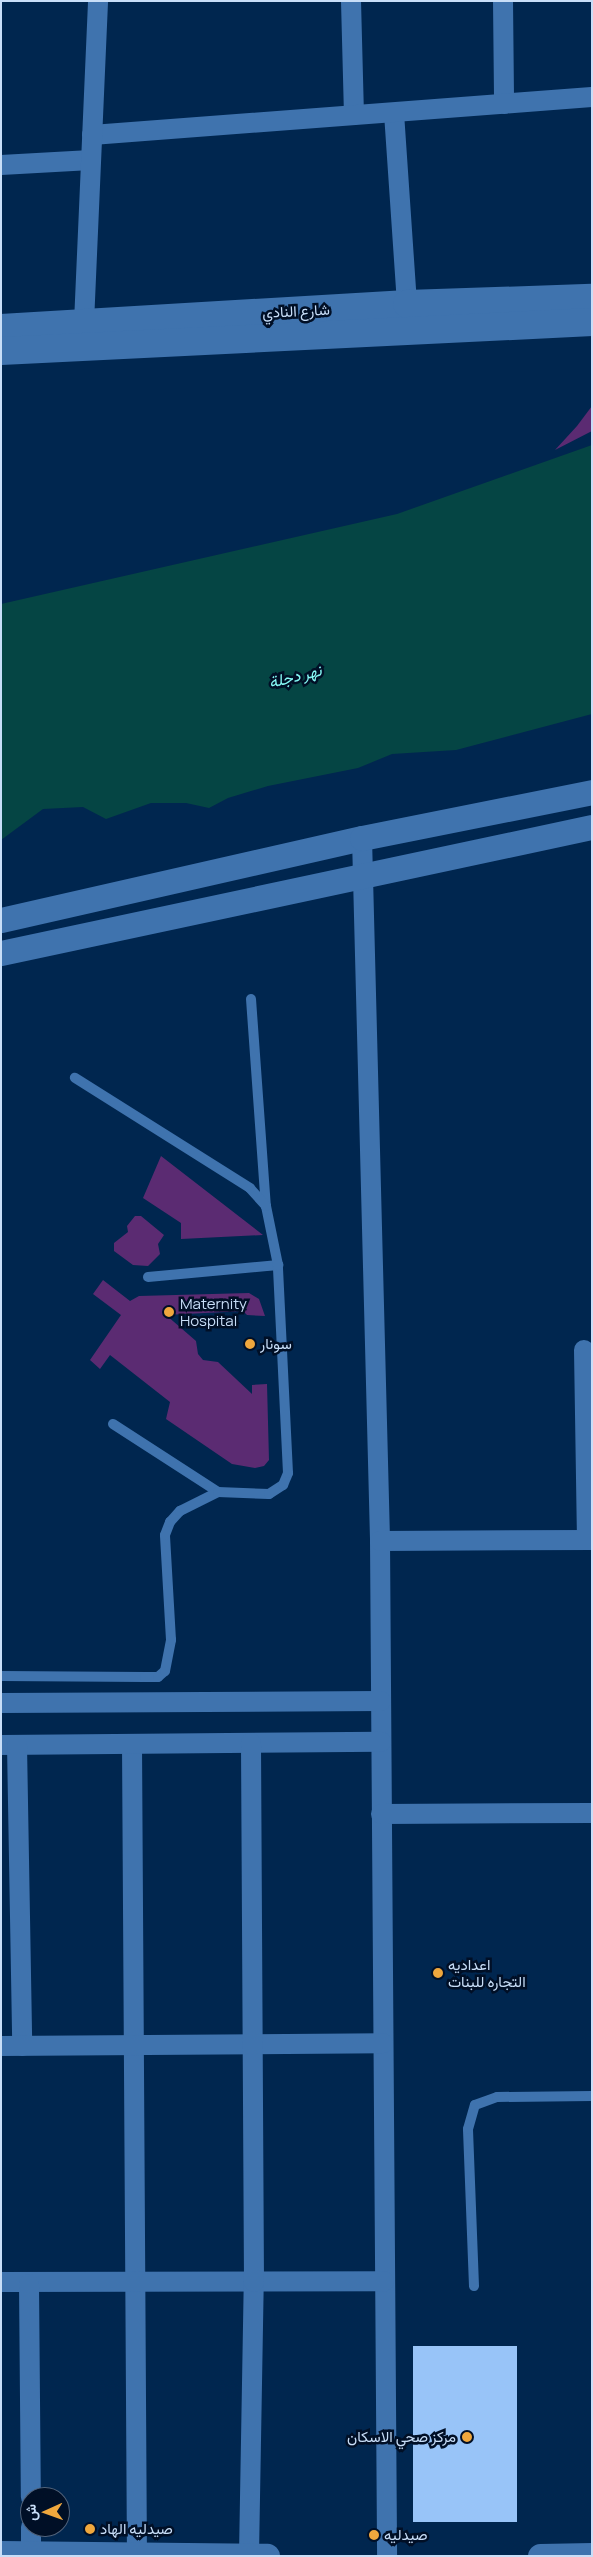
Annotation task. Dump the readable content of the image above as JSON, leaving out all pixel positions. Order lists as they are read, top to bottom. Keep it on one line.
{"streets":{"main road":["شارع النادي"]},"water":["نهر دجلة"],"places":["Maternity Hospital","سونار","اعداديه التجاره للبنات","مركز صحي الاسكان","صيدليه الهاد","صيدليه"],"north":"left"}
